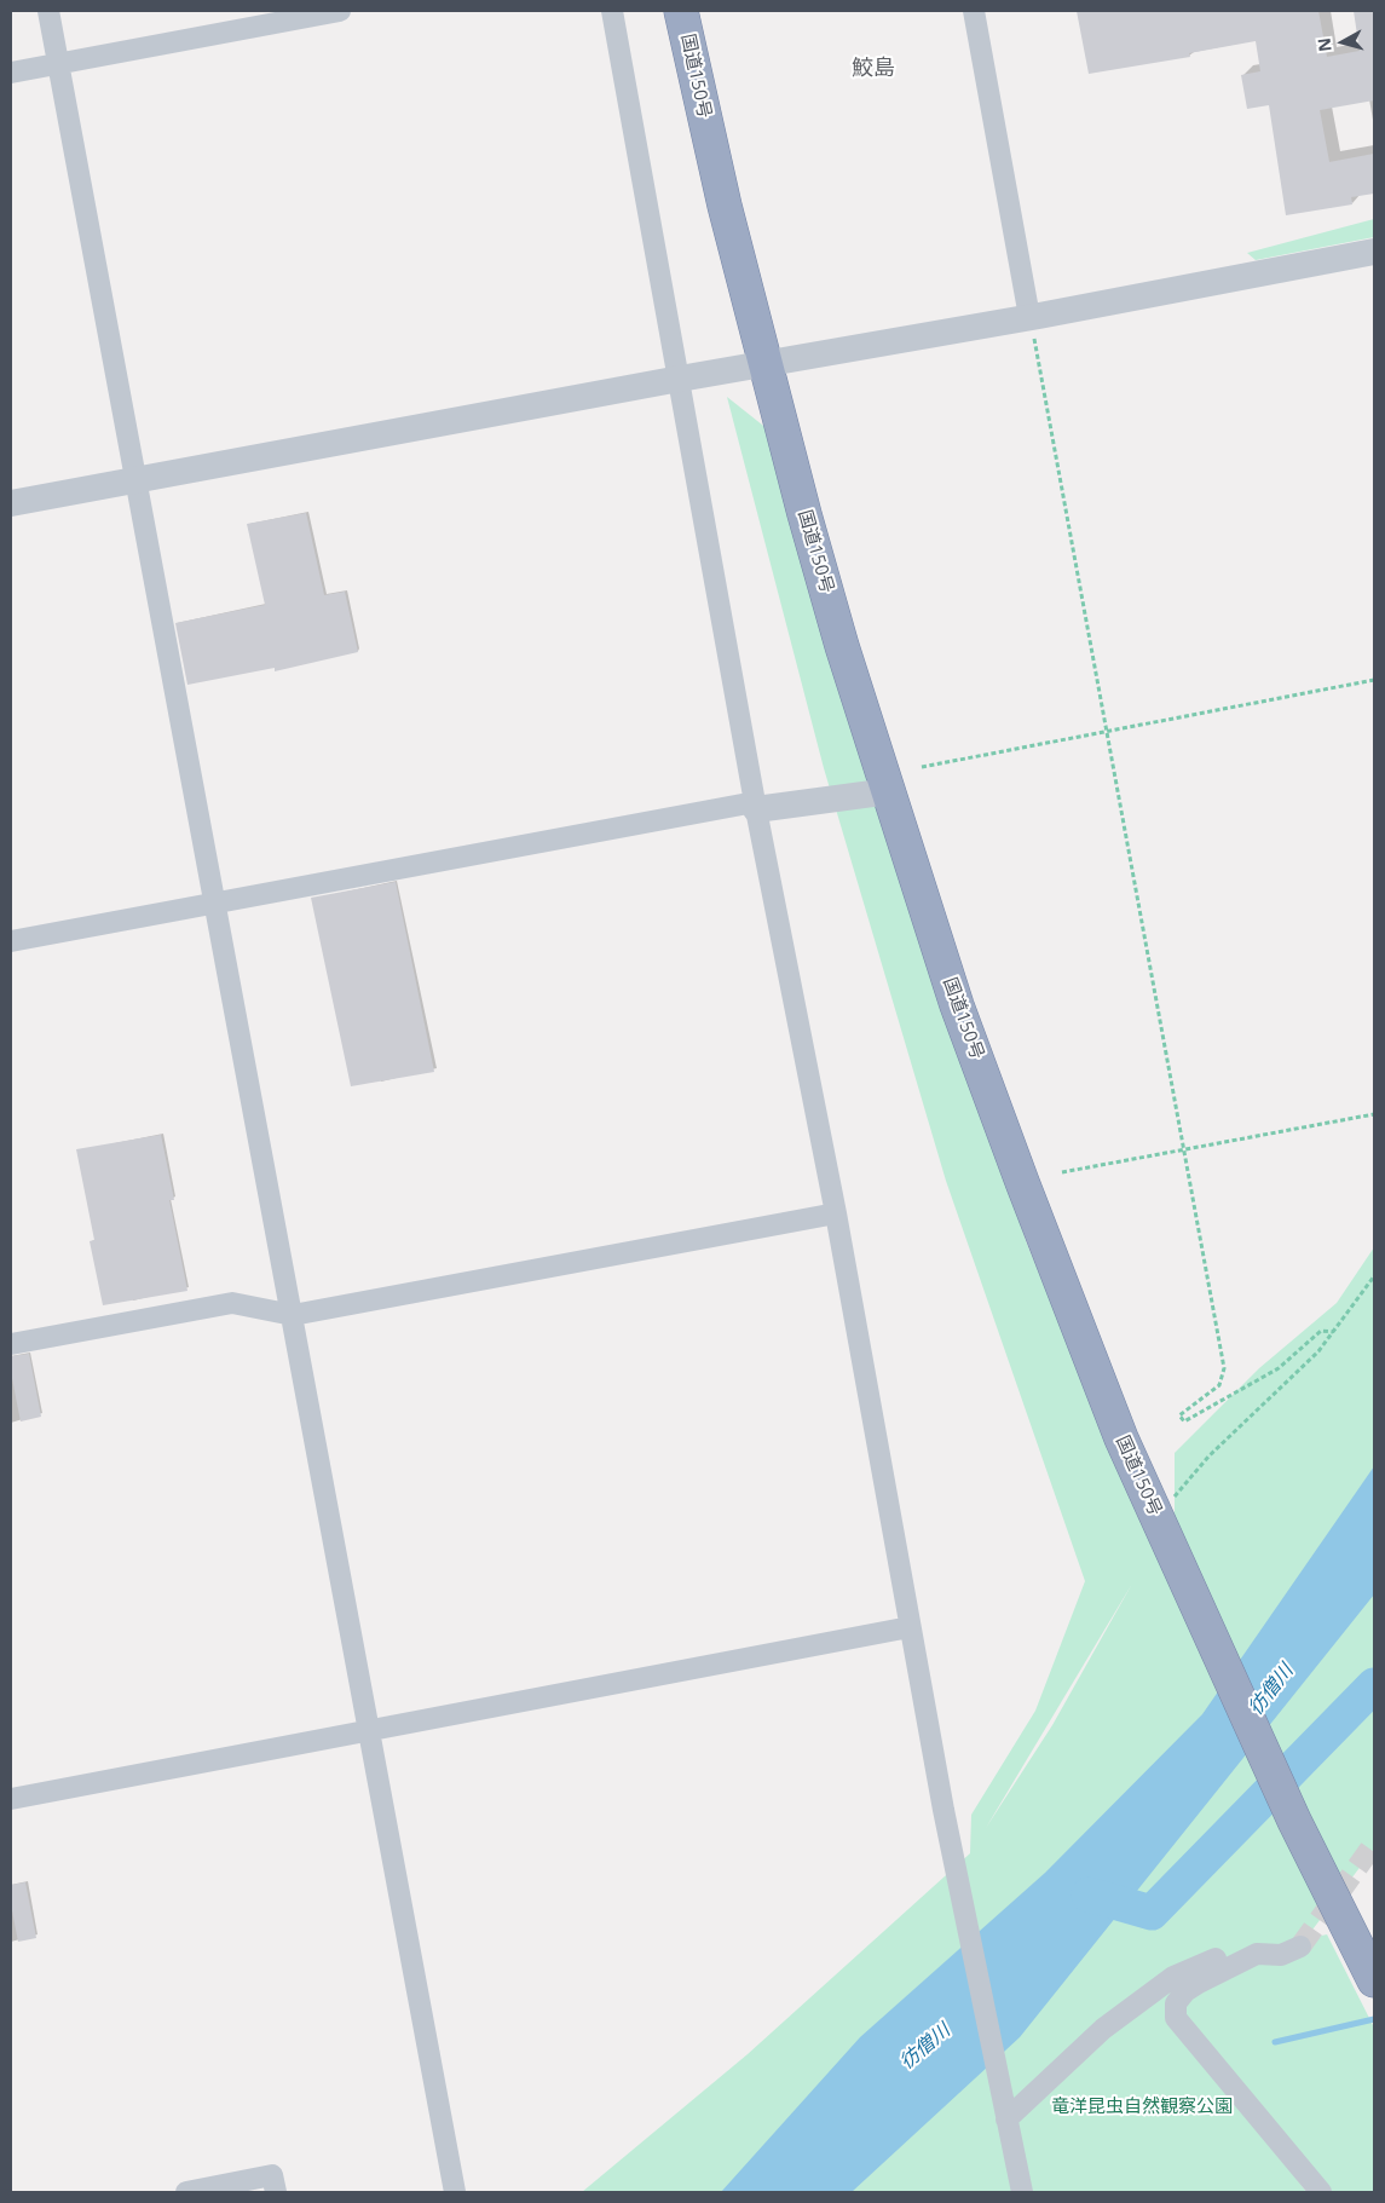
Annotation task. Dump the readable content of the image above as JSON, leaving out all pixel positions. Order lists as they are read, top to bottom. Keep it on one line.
{"streets":{"highway":["国道150号"]},"districts":["鮫島"],"water":["彷僧川"],"parks":["竜洋昆虫自然観察公園"],"north":"left"}
